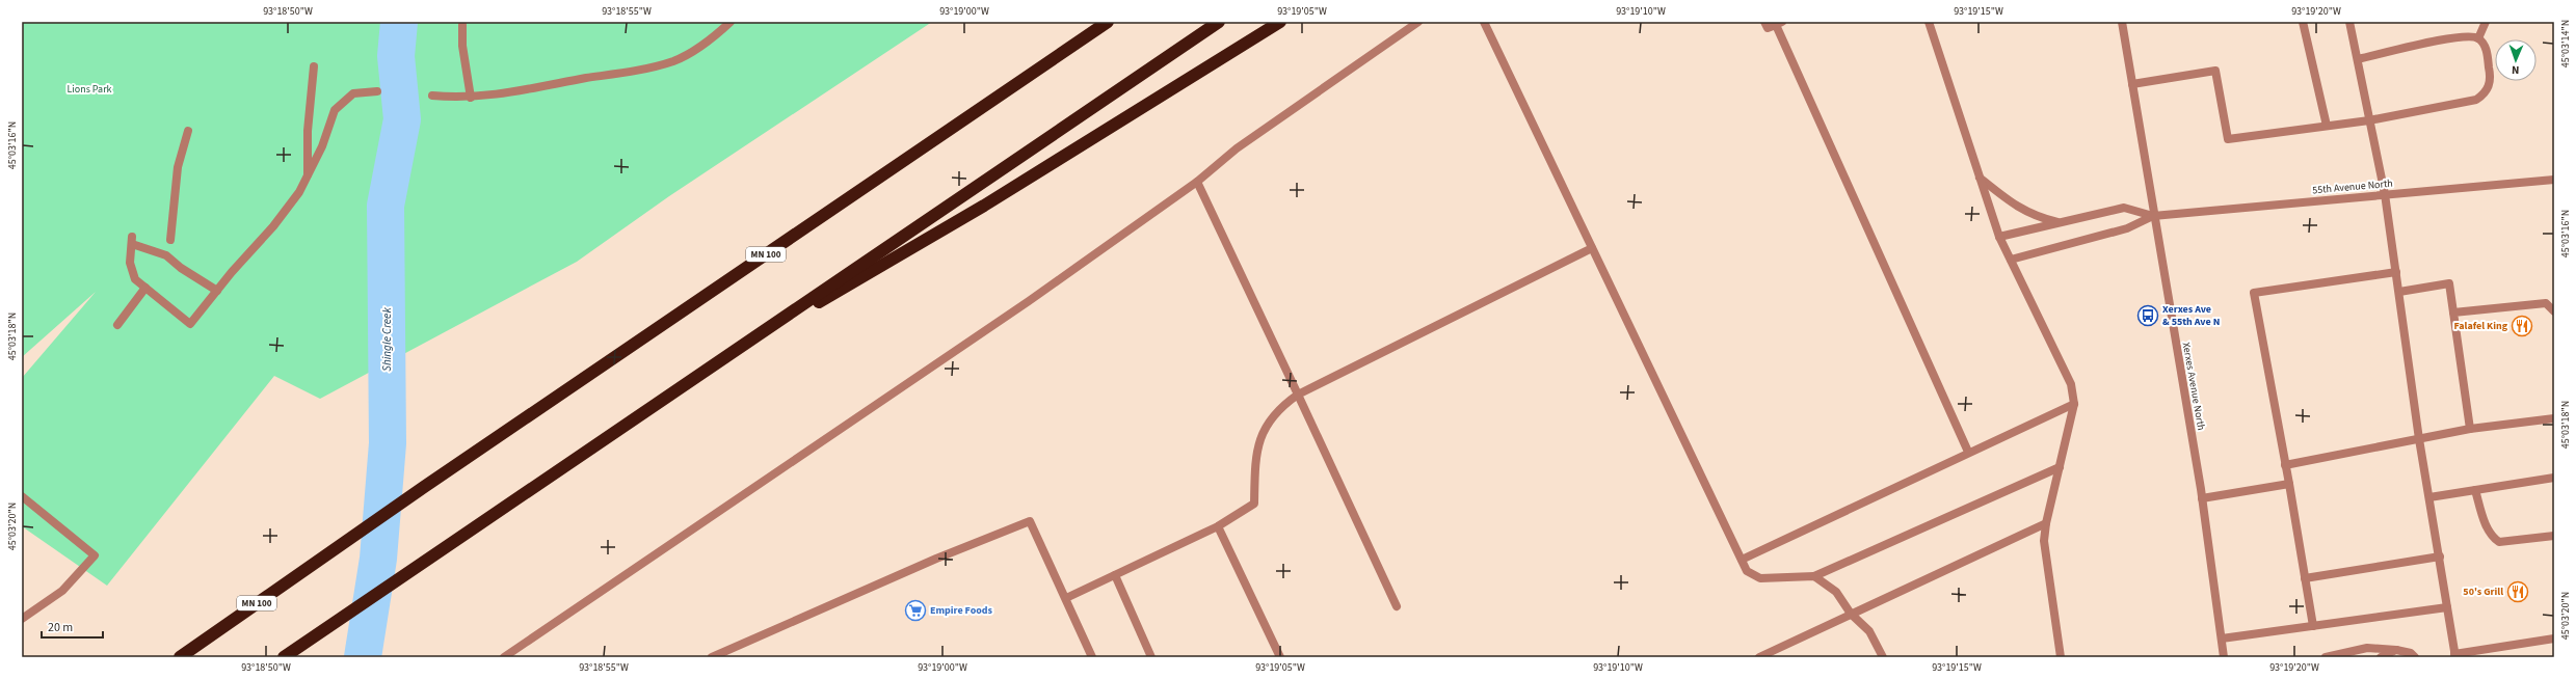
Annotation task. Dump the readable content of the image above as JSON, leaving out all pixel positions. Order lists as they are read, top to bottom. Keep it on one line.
{"streets":{"highway":["MN 100"],"street":["55th Avenue North","Xerxes Avenue North"]},"crossings":[["55th Avenue North","Xerxes Avenue North"]],"water":["Shingle Creek"],"parks":["Lions Park"],"places":{"bus stop":["Xerxes Ave & 55th Ave N"],"restaurant":["Falafel King","50's Grill"],"supermarket":["Empire Foods"]},"scale_bar":"20 m","north":"bottom","coordinates":["93°18'50\"W","93°18'55\"W","93°19'00\"W","93°19'05\"W","93°19'10\"W","93°19'15\"W","93°19'20\"W","45°03'14\"N","45°03'16\"N","45°03'18\"N","45°03'20\"N"]}
